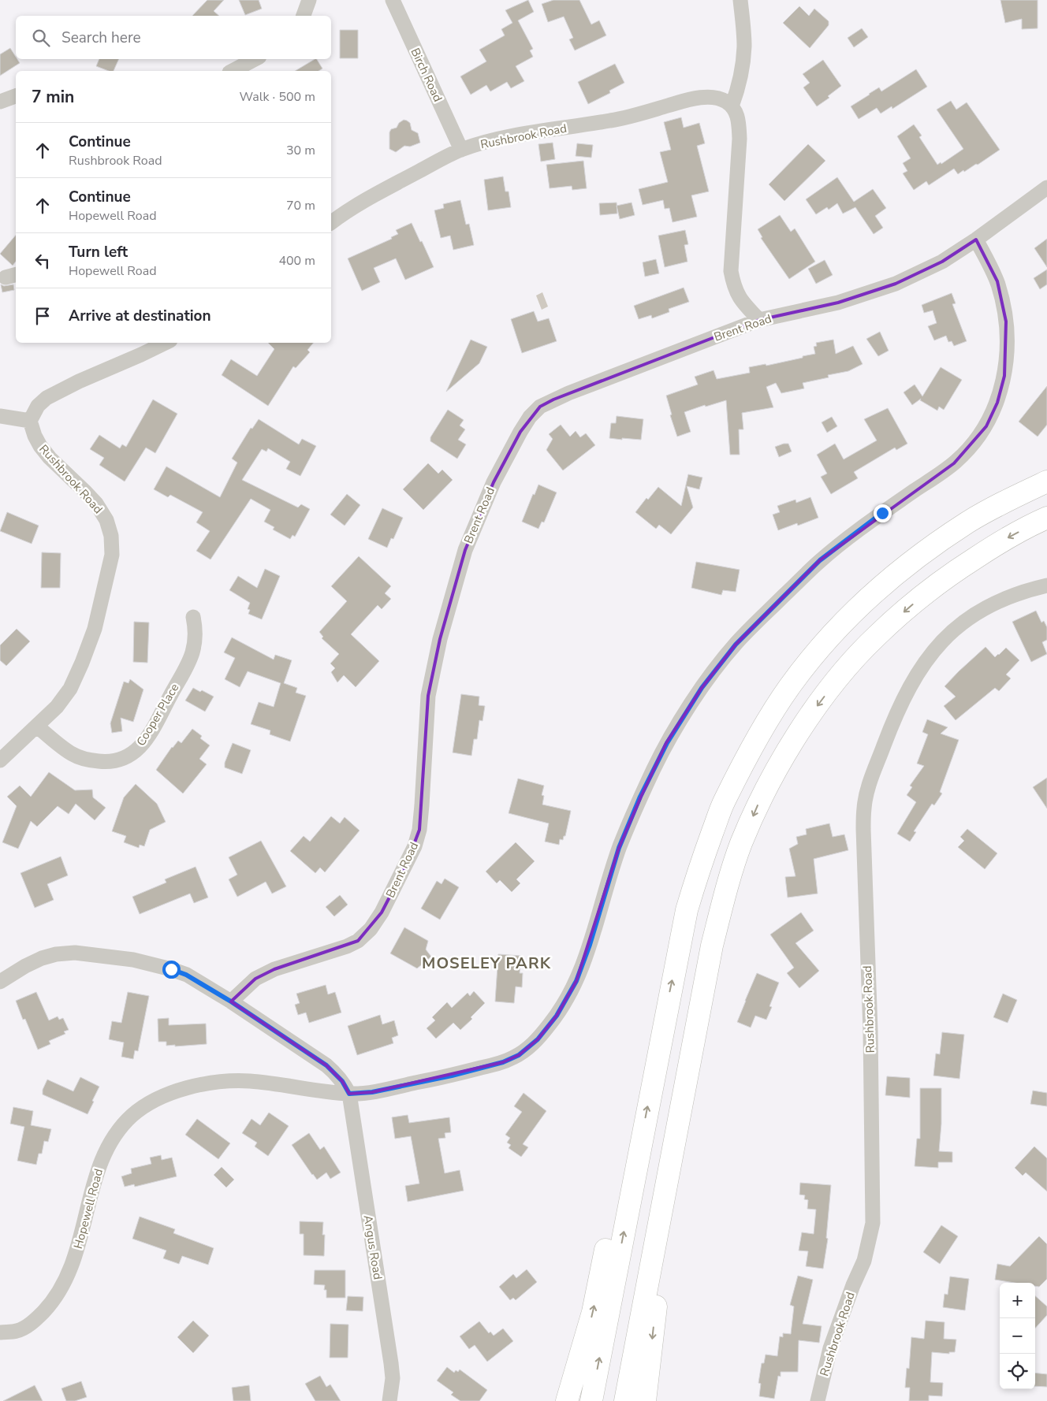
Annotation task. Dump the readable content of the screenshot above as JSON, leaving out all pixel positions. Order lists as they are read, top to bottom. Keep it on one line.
{"streets":{"street":["Birch Road","Rushbrook Road","Brent Road","Cooper Place","Hopewell Road","Angus Road"]},"crossings":[["Birch Road","Rushbrook Road"],["Rushbrook Road","Cooper Place"],["Brent Road","Hopewell Road"],["Hopewell Road","Angus Road"]],"districts":["MOSELEY PARK"],"page":{"search":"Search here","heading":["7 min","Walk · 500 m"],"list":[["Continue","Rushbrook Road","30 m"],["Continue","Hopewell Road","70 m"],["Turn left","Hopewell Road","400 m"],"Arrive at destination"],"map_buttons":["+","−"]}}
